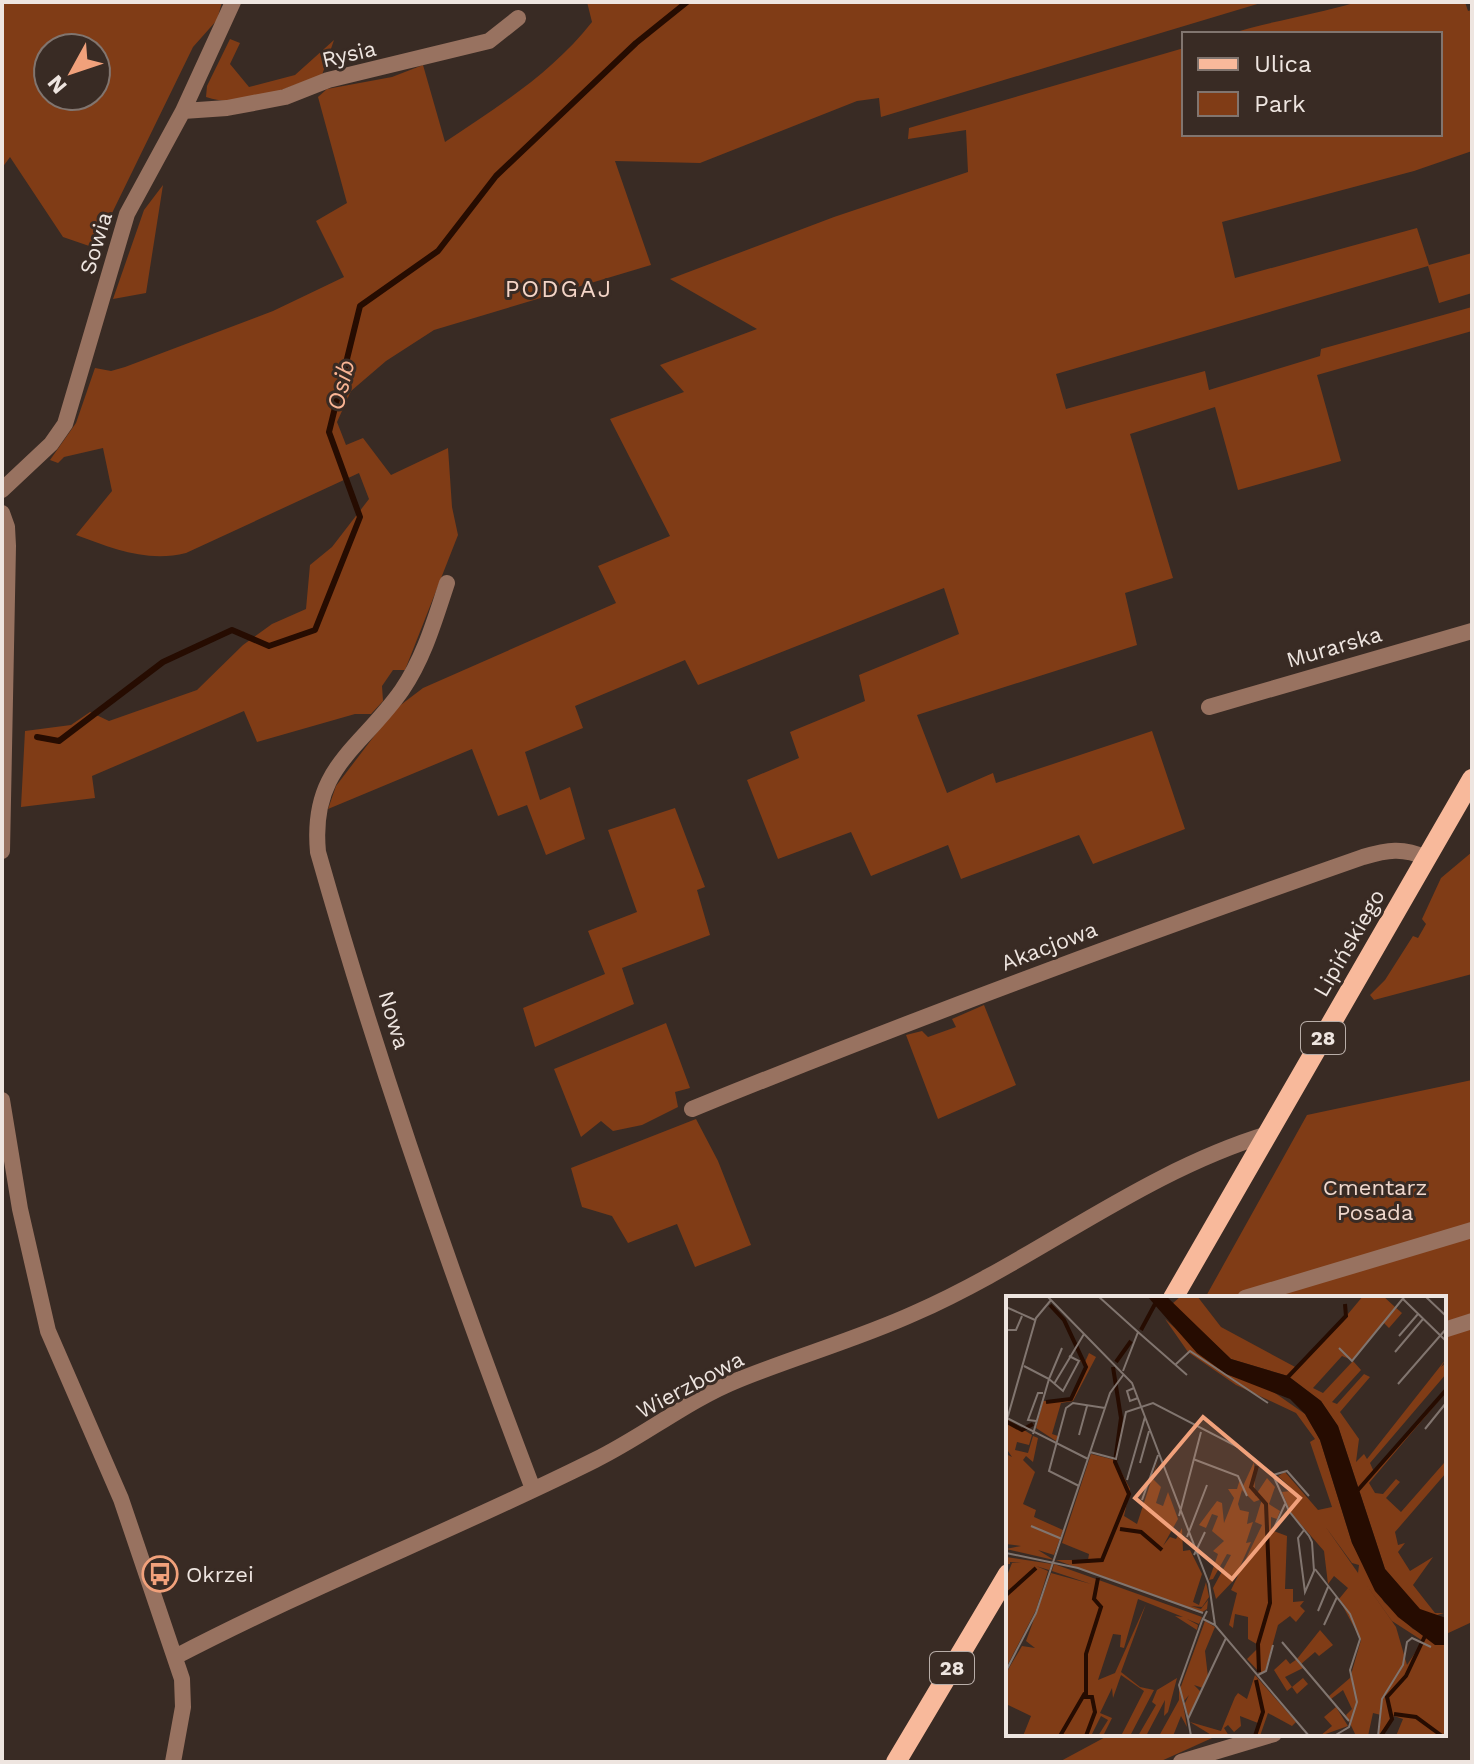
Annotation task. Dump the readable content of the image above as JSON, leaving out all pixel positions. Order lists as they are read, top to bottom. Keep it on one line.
{"streets":{"main road":["Lipińskiego","28"],"street":["Rysia","Sowia","Murarska","Akacjowa","Nowa","Wierzbowa"]},"crossings":[["Rysia","Sowia"],["Lipińskiego","Akacjowa"],["Lipińskiego","Wierzbowa"],["Nowa","Wierzbowa"]],"districts":["PODGAJ"],"water":["Osib"],"parks":["Cmentarz Posada"],"places":{"bus stop":["Okrzei"]},"legend":["Ulica","Park"],"north":"bottom left"}
